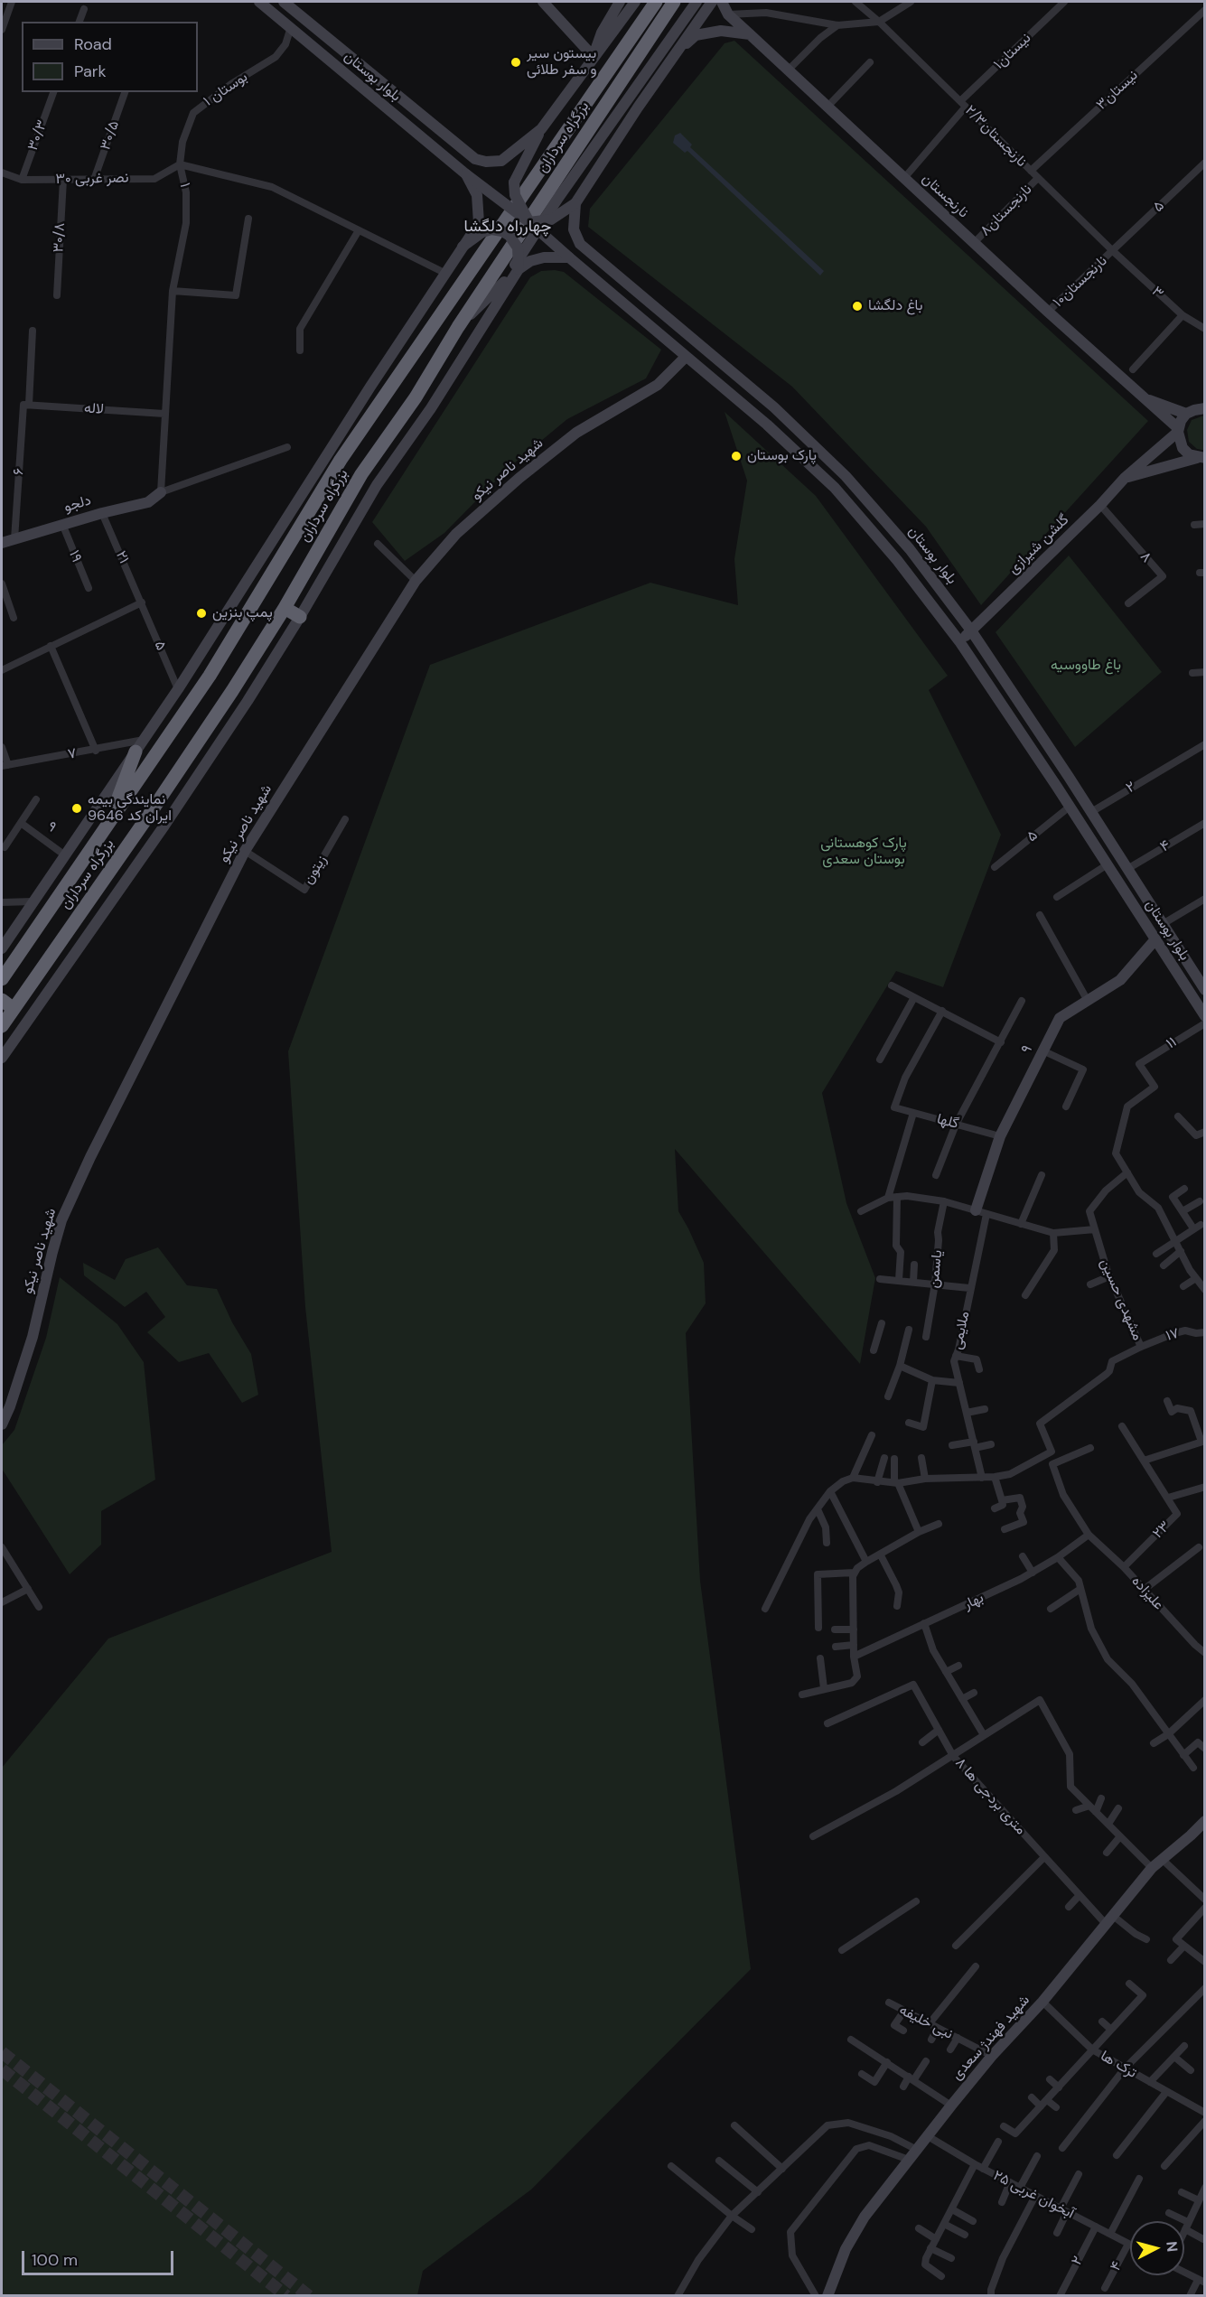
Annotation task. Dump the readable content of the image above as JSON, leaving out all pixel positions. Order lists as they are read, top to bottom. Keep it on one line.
{"streets":{"highway":["بزرگراه سرداران"],"main road":["بلوار بوستان","نارنجستان","شهید ناصر نیکو","دلجو","گلشن شیرازی","۹","شهید فهندژ سعدی"],"street":["۱نیستان","بوستان ۱","۳نیستان","۳۰/۳","۳۰/۵","۲/۳نارنجستان","نصر غربی ۳۰","۱","۵","۸نارنجستان","۳۰/۸","۱۰نارنجستان","۳","لاله","۶","۱۹","۲۱","۸","۷","۲","۴","زیتون","۱۱","گلها","یاسمن","مشهدی حسین","ملایمی","۱۷","۲۳","علیزاده","بهار","۸ متری بردجی ها","نبی خلیفه","ترک ها","آبخوان غربی ۲۵"]},"crossings":[["۱نیستان","۲/۳نارنجستان"],["۱نیستان","نارنجستان"],["بلوار بوستان","بوستان ۱"],["بلوار بوستان","۵"],["بلوار بوستان","شهید ناصر نیکو"],["بلوار بوستان","گلشن شیرازی"],["بلوار بوستان","۲"],["بلوار بوستان","۹"],["بلوار بوستان","۴"],["بوستان ۱","نصر غربی ۳۰"],["بوستان ۱","۱"],["۳نیستان","۲/۳نارنجستان"],["۳۰/۳","نصر غربی ۳۰"],["۳۰/۵","نصر غربی ۳۰"],["۲/۳نارنجستان","۵"],["۲/۳نارنجستان","۸نارنجستان"],["۲/۳نارنجستان","۱۰نارنجستان"],["۲/۳نارنجستان","۳"],["نصر غربی ۳۰","۱"],["نصر غربی ۳۰","۳۰/۸"],["۱","لاله"],["۱","دلجو"],["نارنجستان","۸نارنجستان"],["نارنجستان","۱۰نارنجستان"],["نارنجستان","گلشن شیرازی"],["۵","۱۰نارنجستان"],["۵","۳"],["۵","۲۱"],["۱۰نارنجستان","۳"],["لاله","۶"],["شهید ناصر نیکو","زیتون"],["۶","دلجو"],["دلجو","۱۹"],["دلجو","۲۱"],["گلشن شیرازی","۸"],["۲","آبخوان غربی ۲۵"],["۹","گلها"],["۹","ملایمی"],["۴","آبخوان غربی ۲۵"],["۱۱","مشهدی حسین"],["مشهدی حسین","۱۷"],["۲۳","علیزاده"],["علیزاده","بهار"],["۸ متری بردجی ها","شهید فهندژ سعدی"],["نبی خلیفه","شهید فهندژ سعدی"],["شهید فهندژ سعدی","ترک ها"],["شهید فهندژ سعدی","آبخوان غربی ۲۵"]],"districts":["چهارراه دلگشا"],"parks":["باغ طاووسیه","پارک کوهستانی بوستان سعدی"],"places":["بیستون سیر و سفر طلائی","باغ دلگشا","پارک بوستان","پمپ بنزین","نمایندگی بیمه ایران کد 9646"],"legend":["Road","Park"],"scale_bar":"100 m","north":"right"}
